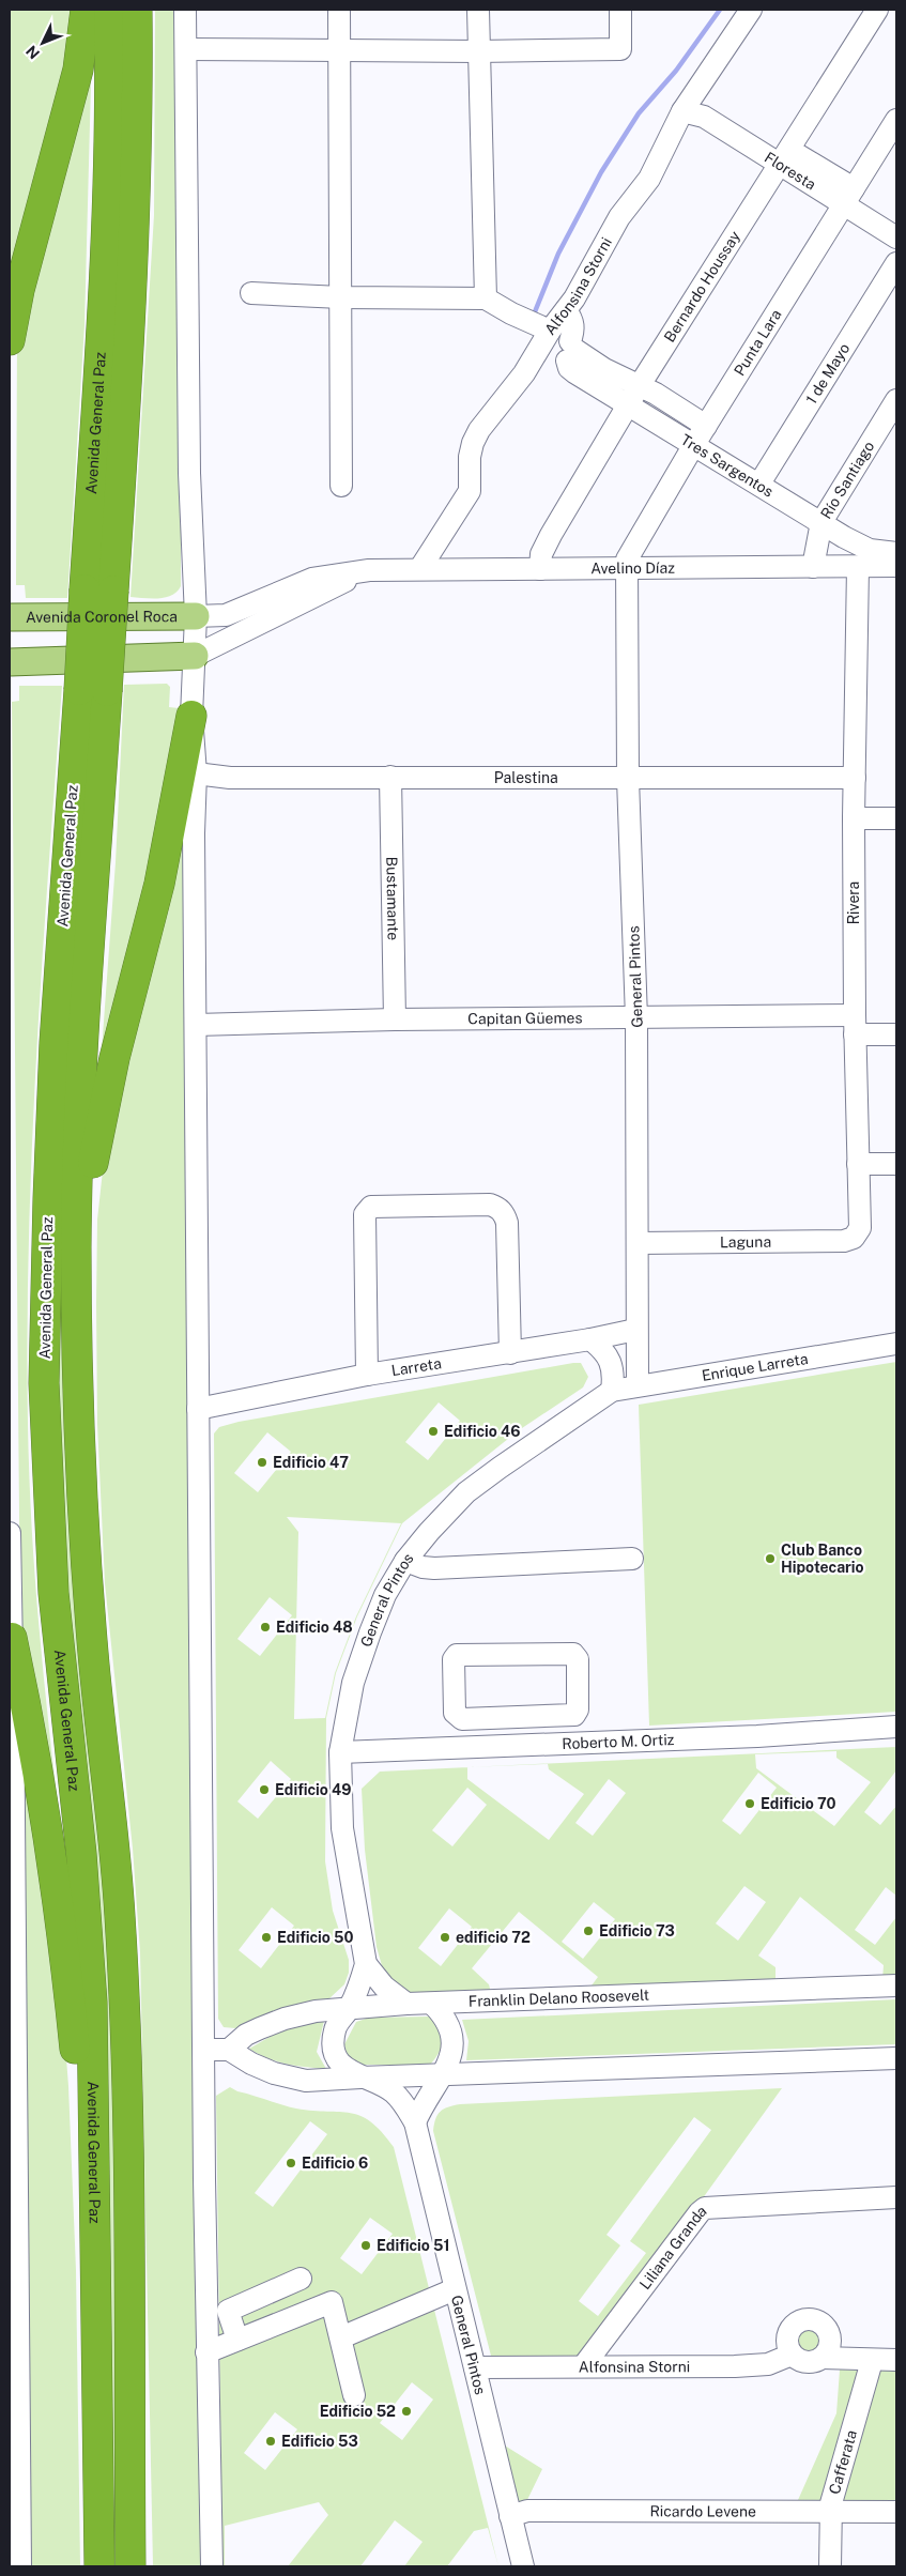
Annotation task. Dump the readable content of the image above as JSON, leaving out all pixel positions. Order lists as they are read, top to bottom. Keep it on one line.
{"streets":{"highway":["Avenida General Paz"],"main road":["Avenida Coronel Roca"],"street":["Floresta","Alfonsina Storni","Bernardo Houssay","Punta Lara","1 de Mayo","Tres Sargentos","Río Santiago","Avelino Díaz","Palestina","Bustamante","Rivera","General Pintos","Capitan Güemes","Laguna","Enrique Larreta","Larreta","Roberto M. Ortiz","Franklin Delano Roosevelt","Liliana Granda","Cafferata","Ricardo Levene"]},"crossings":[["Floresta","Alfonsina Storni"],["Floresta","Bernardo Houssay"],["Floresta","Punta Lara"],["Alfonsina Storni","Avelino Díaz"],["Alfonsina Storni","General Pintos"],["Alfonsina Storni","Liliana Granda"],["Bernardo Houssay","Tres Sargentos"],["Bernardo Houssay","Avelino Díaz"],["Punta Lara","Tres Sargentos"],["Punta Lara","Avelino Díaz"],["Punta Lara","General Pintos"],["1 de Mayo","Tres Sargentos"],["Tres Sargentos","Río Santiago"],["Río Santiago","Avelino Díaz"],["Avelino Díaz","Avenida Coronel Roca"],["Avelino Díaz","Rivera"],["Avelino Díaz","General Pintos"],["Palestina","Bustamante"],["Palestina","Rivera"],["Palestina","General Pintos"],["Bustamante","Capitan Güemes"],["Rivera","Capitan Güemes"],["Rivera","Laguna"],["General Pintos","Capitan Güemes"],["General Pintos","Laguna"],["General Pintos","Enrique Larreta"],["General Pintos","Larreta"],["General Pintos","Roberto M. Ortiz"],["General Pintos","Franklin Delano Roosevelt"],["General Pintos","Ricardo Levene"],["Cafferata","Ricardo Levene"]],"places":["Edificio 46","Edificio 47","Club Banco Hipotecario","Edificio 48","Edificio 49","Edificio 70","Edificio 73","Edificio 50","edificio 72","Edificio 6","Edificio 51","Edificio 52","Edificio 53"],"north":"bottom left"}
